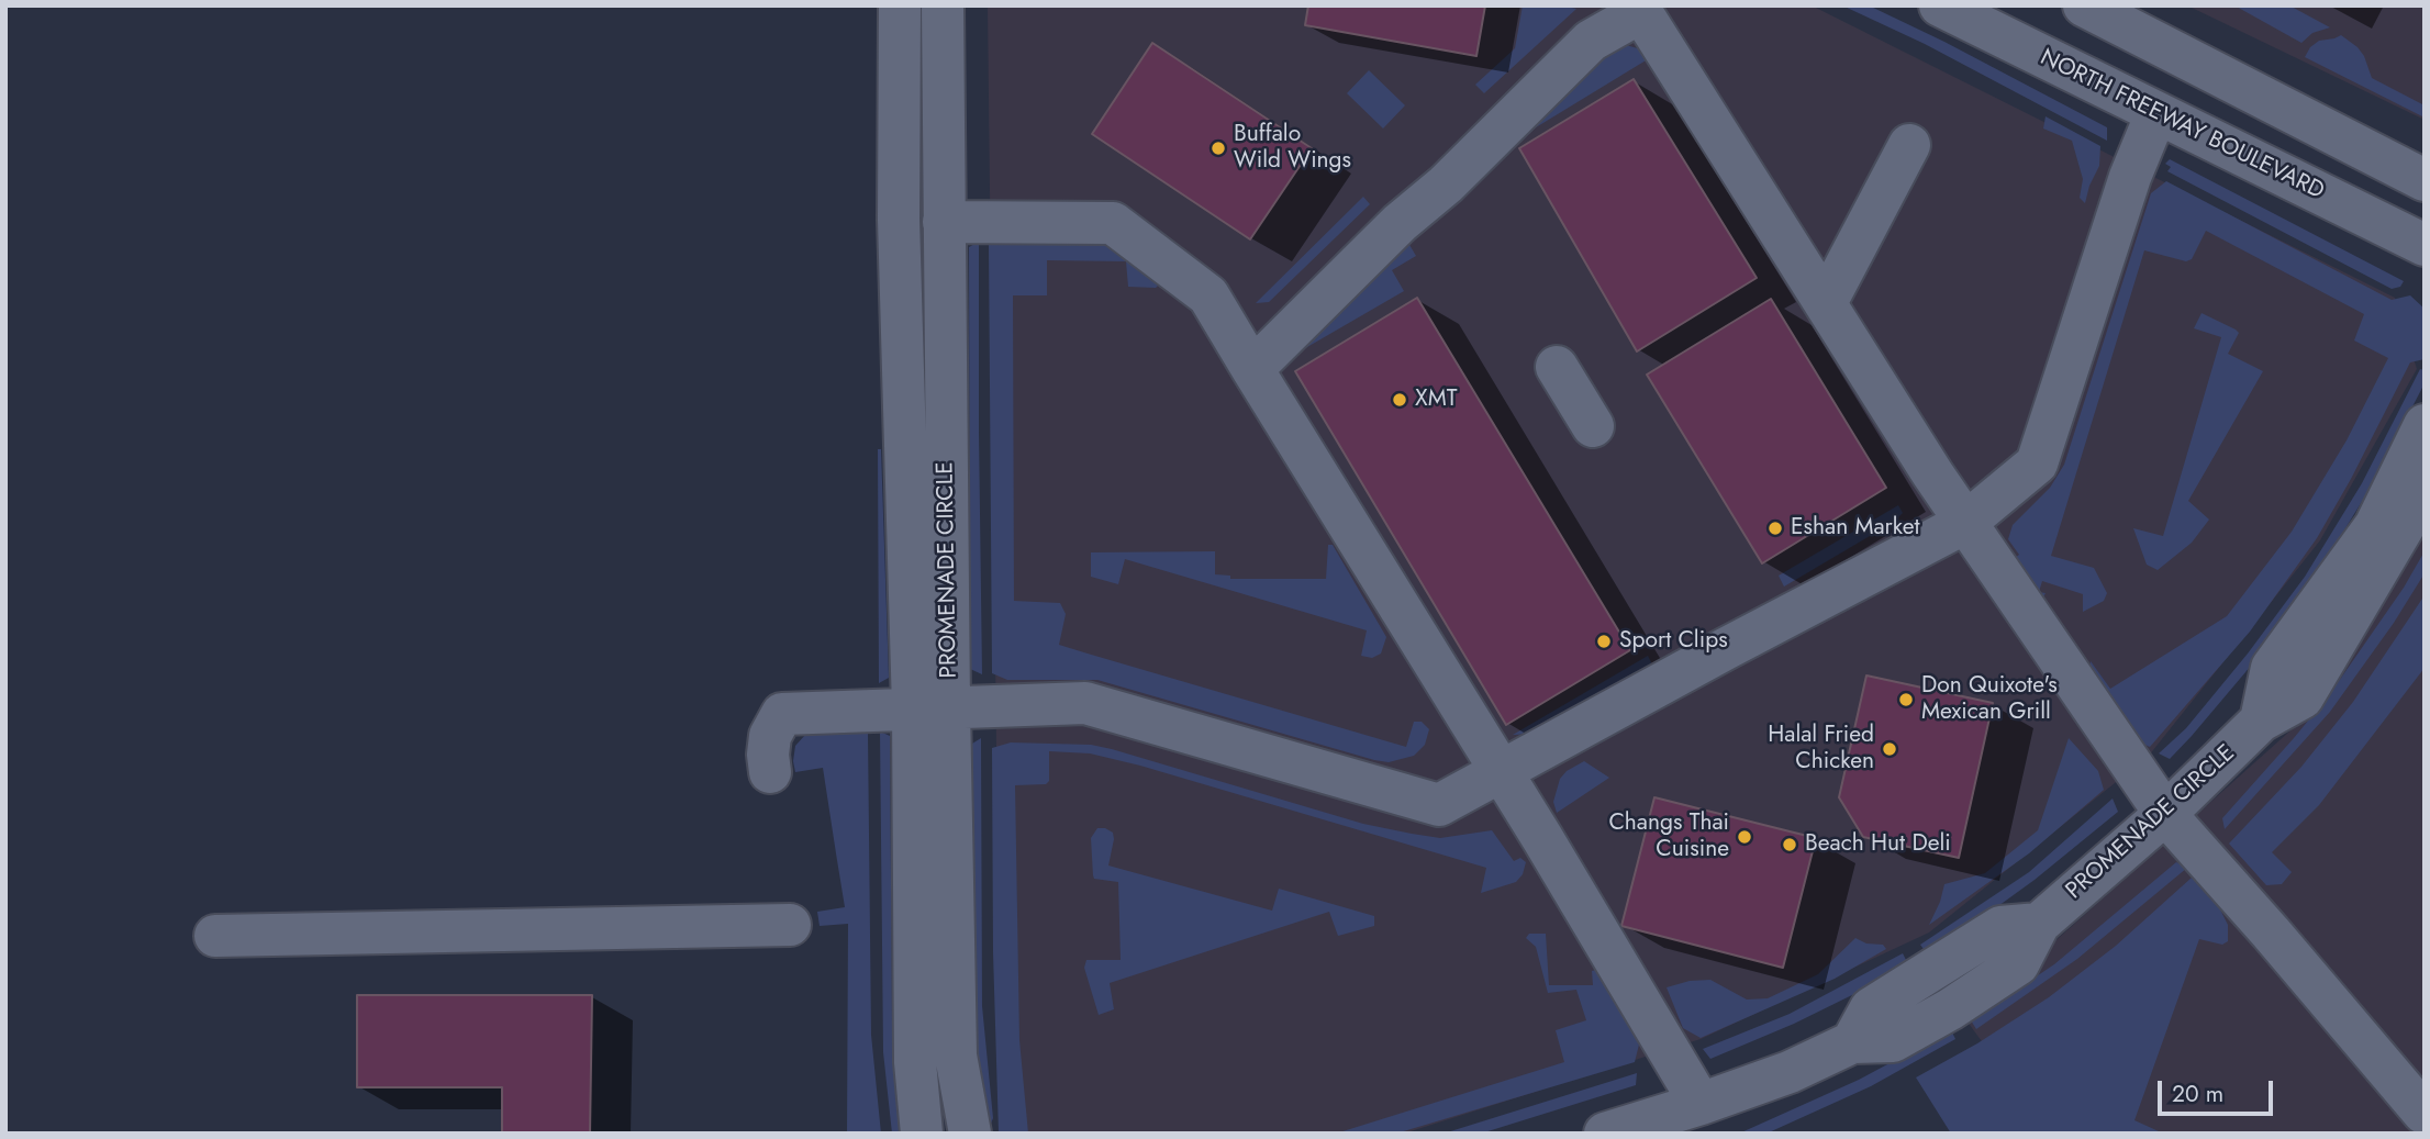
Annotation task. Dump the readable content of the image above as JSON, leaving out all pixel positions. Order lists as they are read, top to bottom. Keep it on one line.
{"streets":{"street":["NORTH FREEWAY BOULEVARD","PROMENADE CIRCLE"]},"places":["Buffalo Wild Wings","XMT","Eshan Market","Sport Clips","Don Quixote's Mexican Grill","Halal Fried Chicken","Changs Thai Cuisine","Beach Hut Deli"],"scale_bar":"20 m"}
